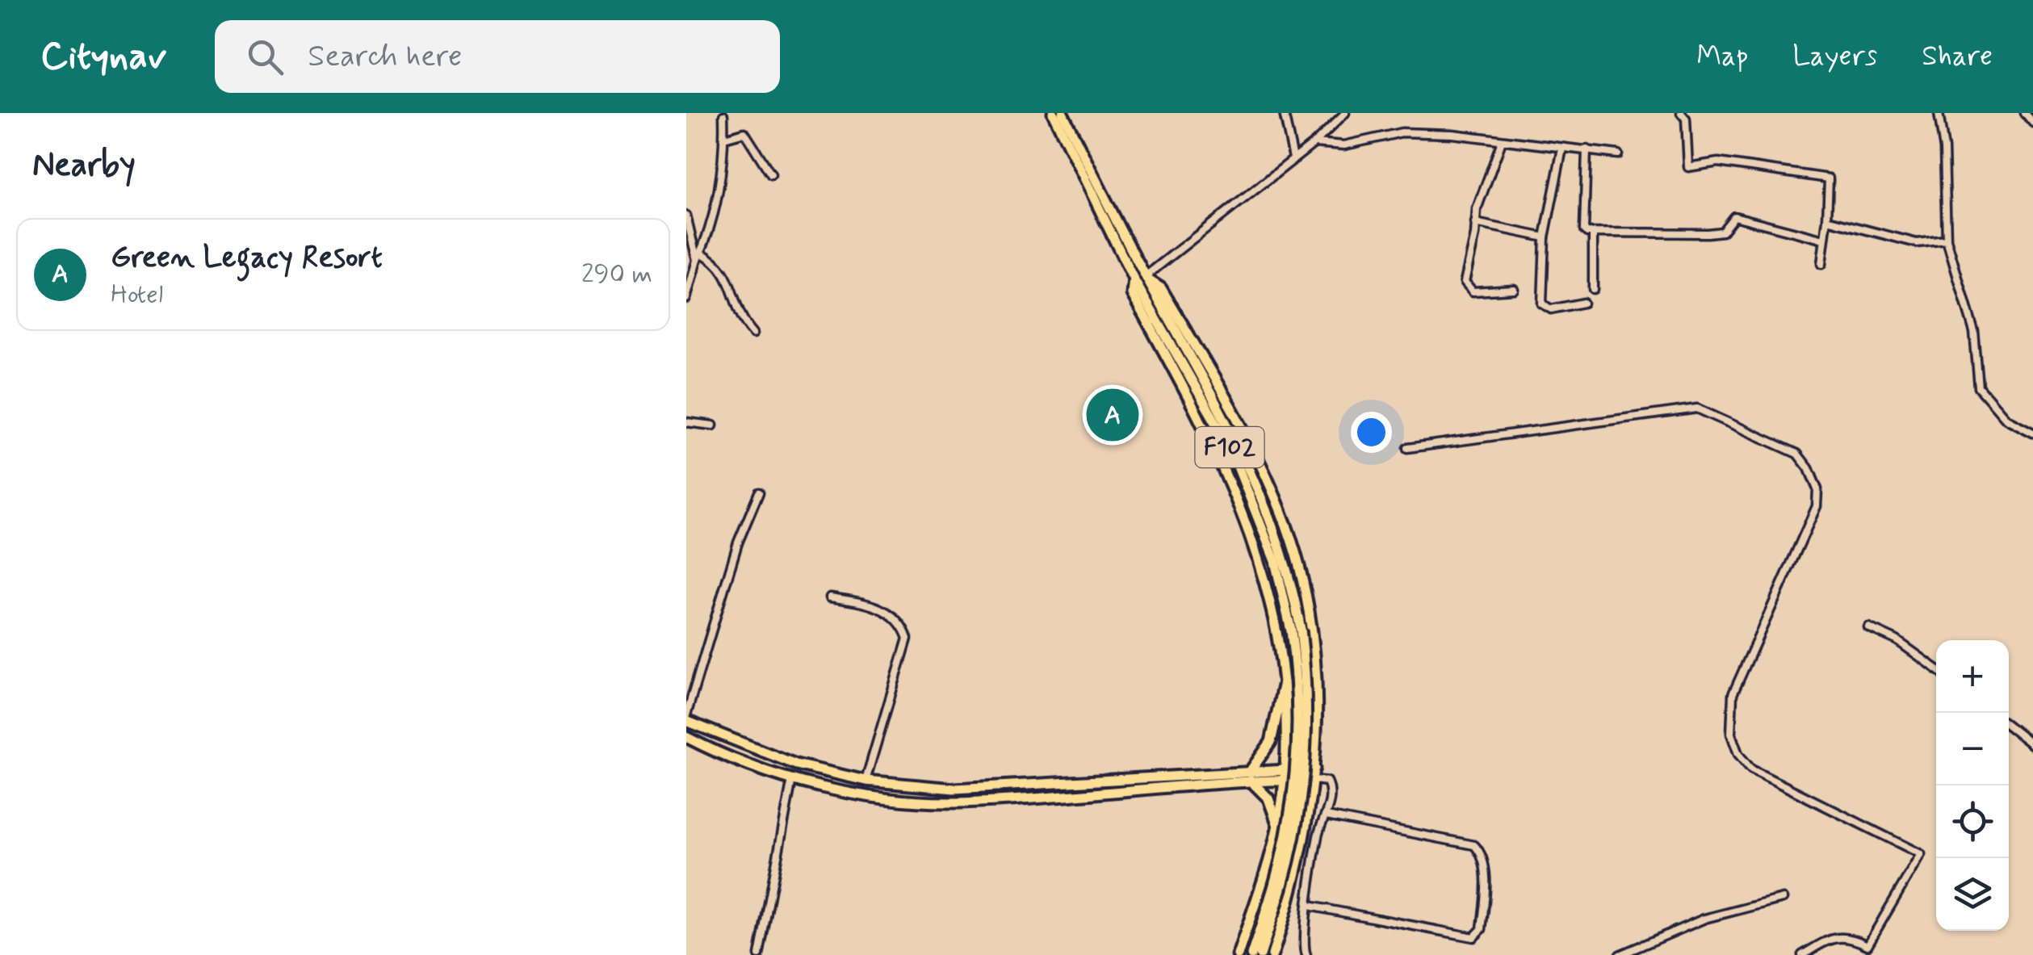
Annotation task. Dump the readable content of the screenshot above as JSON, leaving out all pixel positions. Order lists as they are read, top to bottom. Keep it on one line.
{"streets":{"main road":["F102"]},"page":{"header":"Citynav","search":"Search here","nav":["Map","Layers","Share"],"heading":"Nearby","list":[{"mark":"A","name":"Green Legacy Resort","note":"Hotel","value":"290 m"}],"pins":"A","map_buttons":["+","−"]}}
